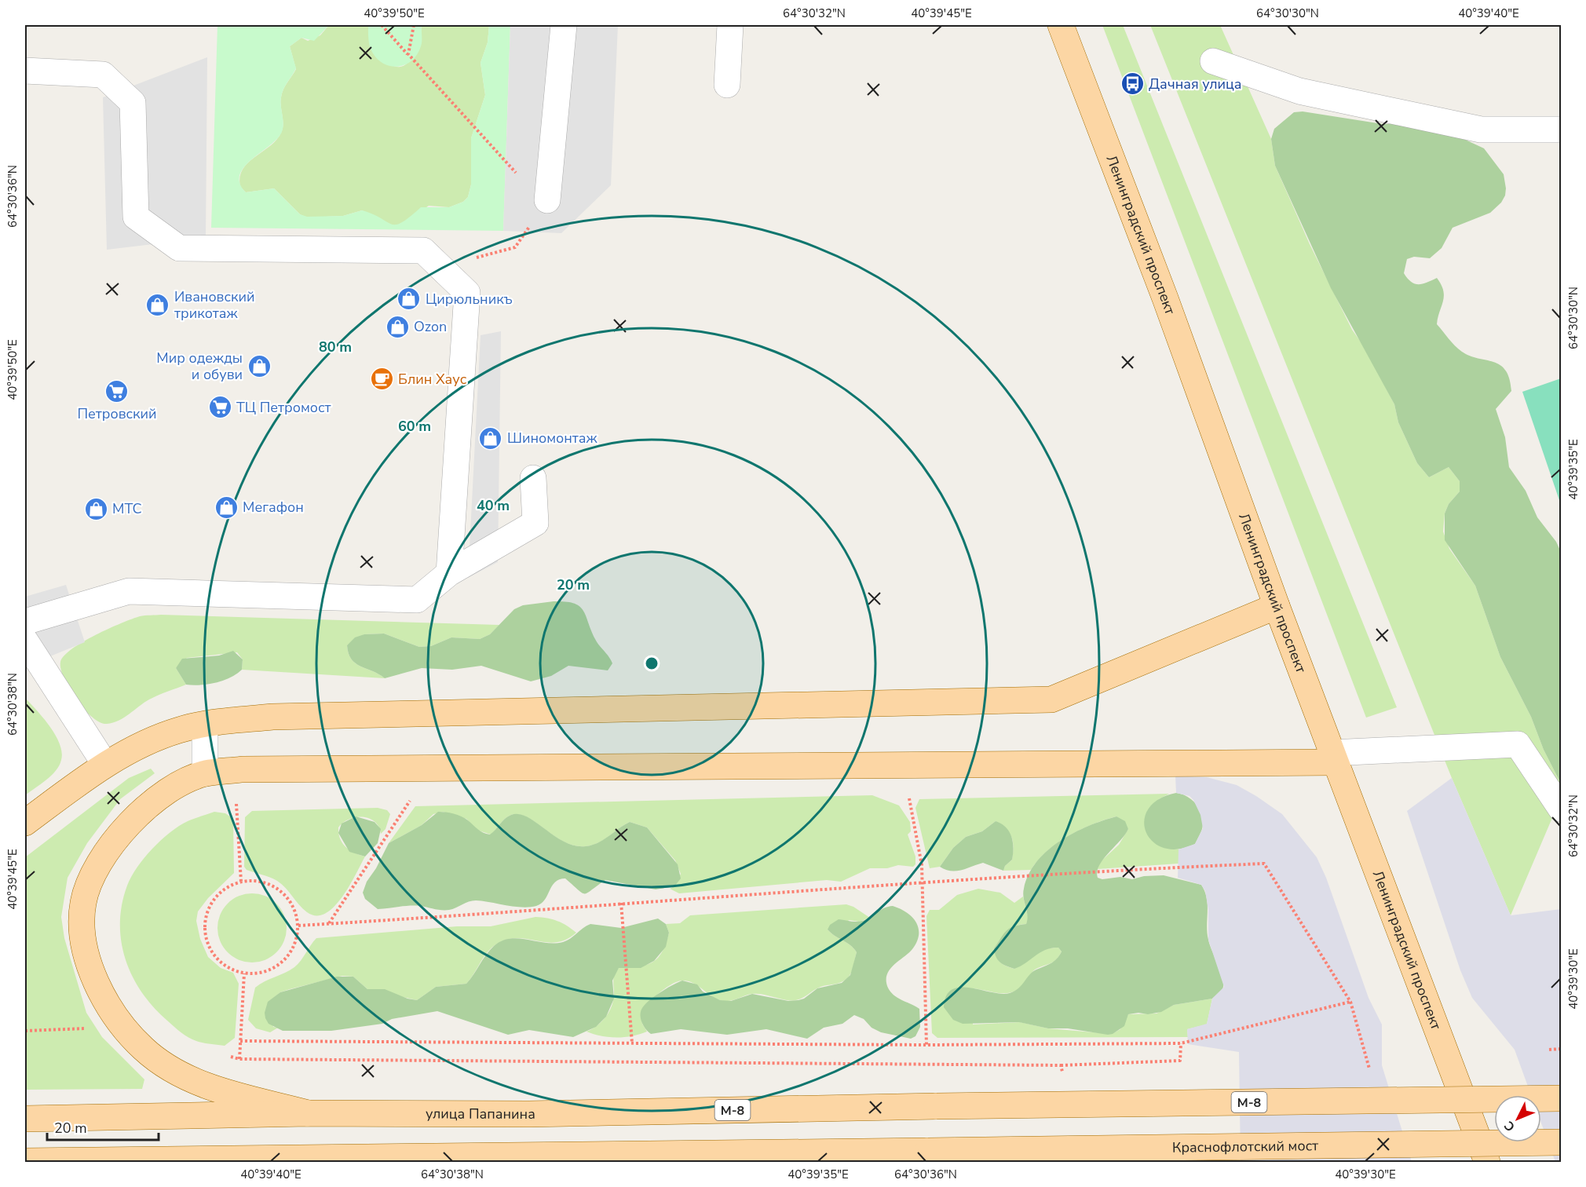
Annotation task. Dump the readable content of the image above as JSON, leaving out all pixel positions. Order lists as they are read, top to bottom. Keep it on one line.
{"streets":{"main road":["Ленинградский проспект","М-8","улица Папанина","Краснофлотский мост"]},"places":{"bus stop":["Дачная улица"],"shop":["Цирюльникъ","Ивановский трикотаж","Ozon","Мир одежды и обуви","Шиномонтаж","Мегафон","МТС"],"cafe":["Блин Хаус"],"supermarket":["Петровский","ТЦ Петромост"]},"scale_bar":"20 m","north":"bottom left","coordinates":["40°39'50\"E","64°30'32\"N","40°39'45\"E","64°30'30\"N","40°39'40\"E","64°30'36\"N","40°39'35\"E","64°30'38\"N","40°39'30\"E"],"rings":["80 m","60 m","40 m","20 m"]}
